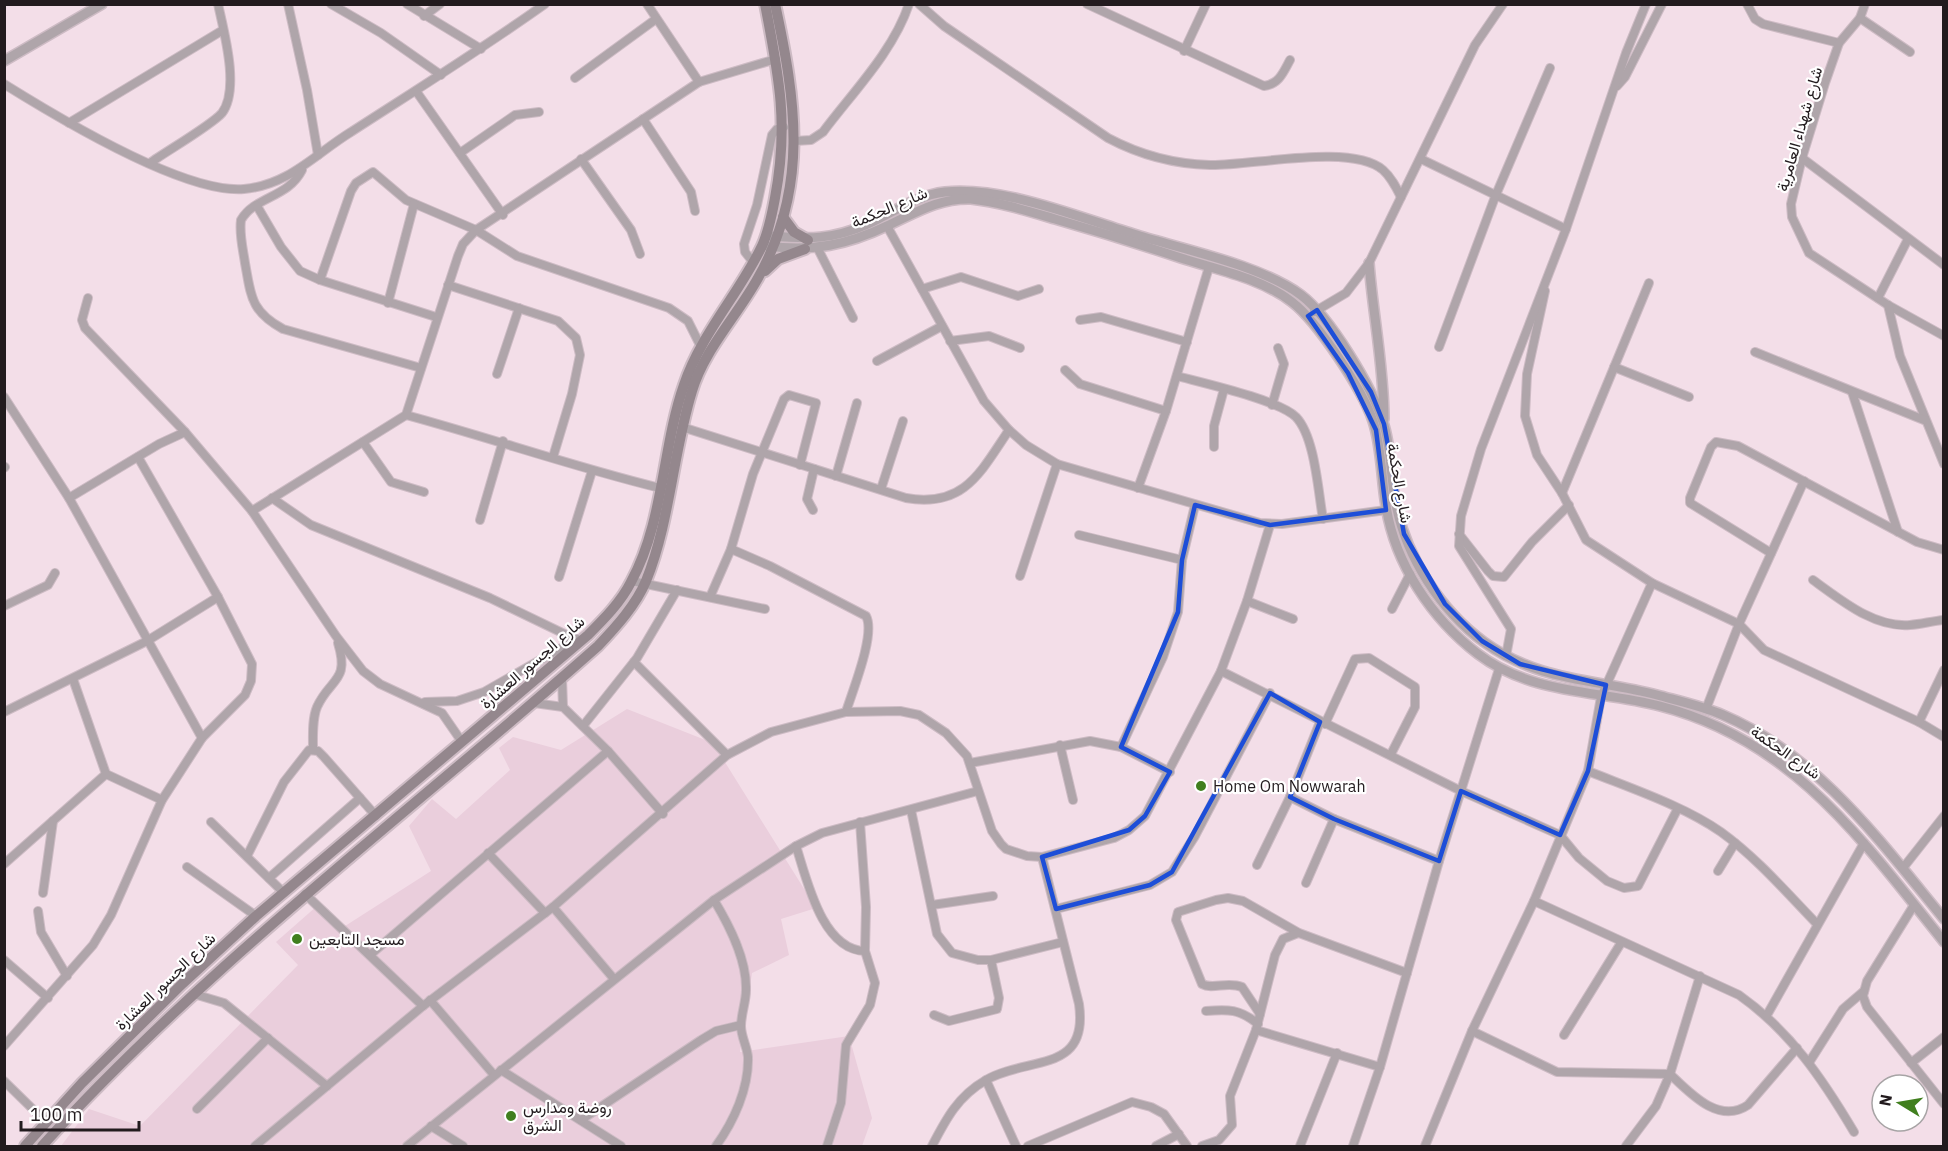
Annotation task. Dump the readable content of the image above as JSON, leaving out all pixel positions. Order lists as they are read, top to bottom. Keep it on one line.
{"streets":{"main road":["شارع الجسور العشارة"],"street":["شارع شهداء العامرية","شارع الحكمة"]},"crossings":[["شارع الحكمة","شارع الجسور العشارة"]],"places":["Home Om Nowwarah","مسجد التابعين","روضة ومدارس الشرق"],"scale_bar":"100 m","north":"left"}
